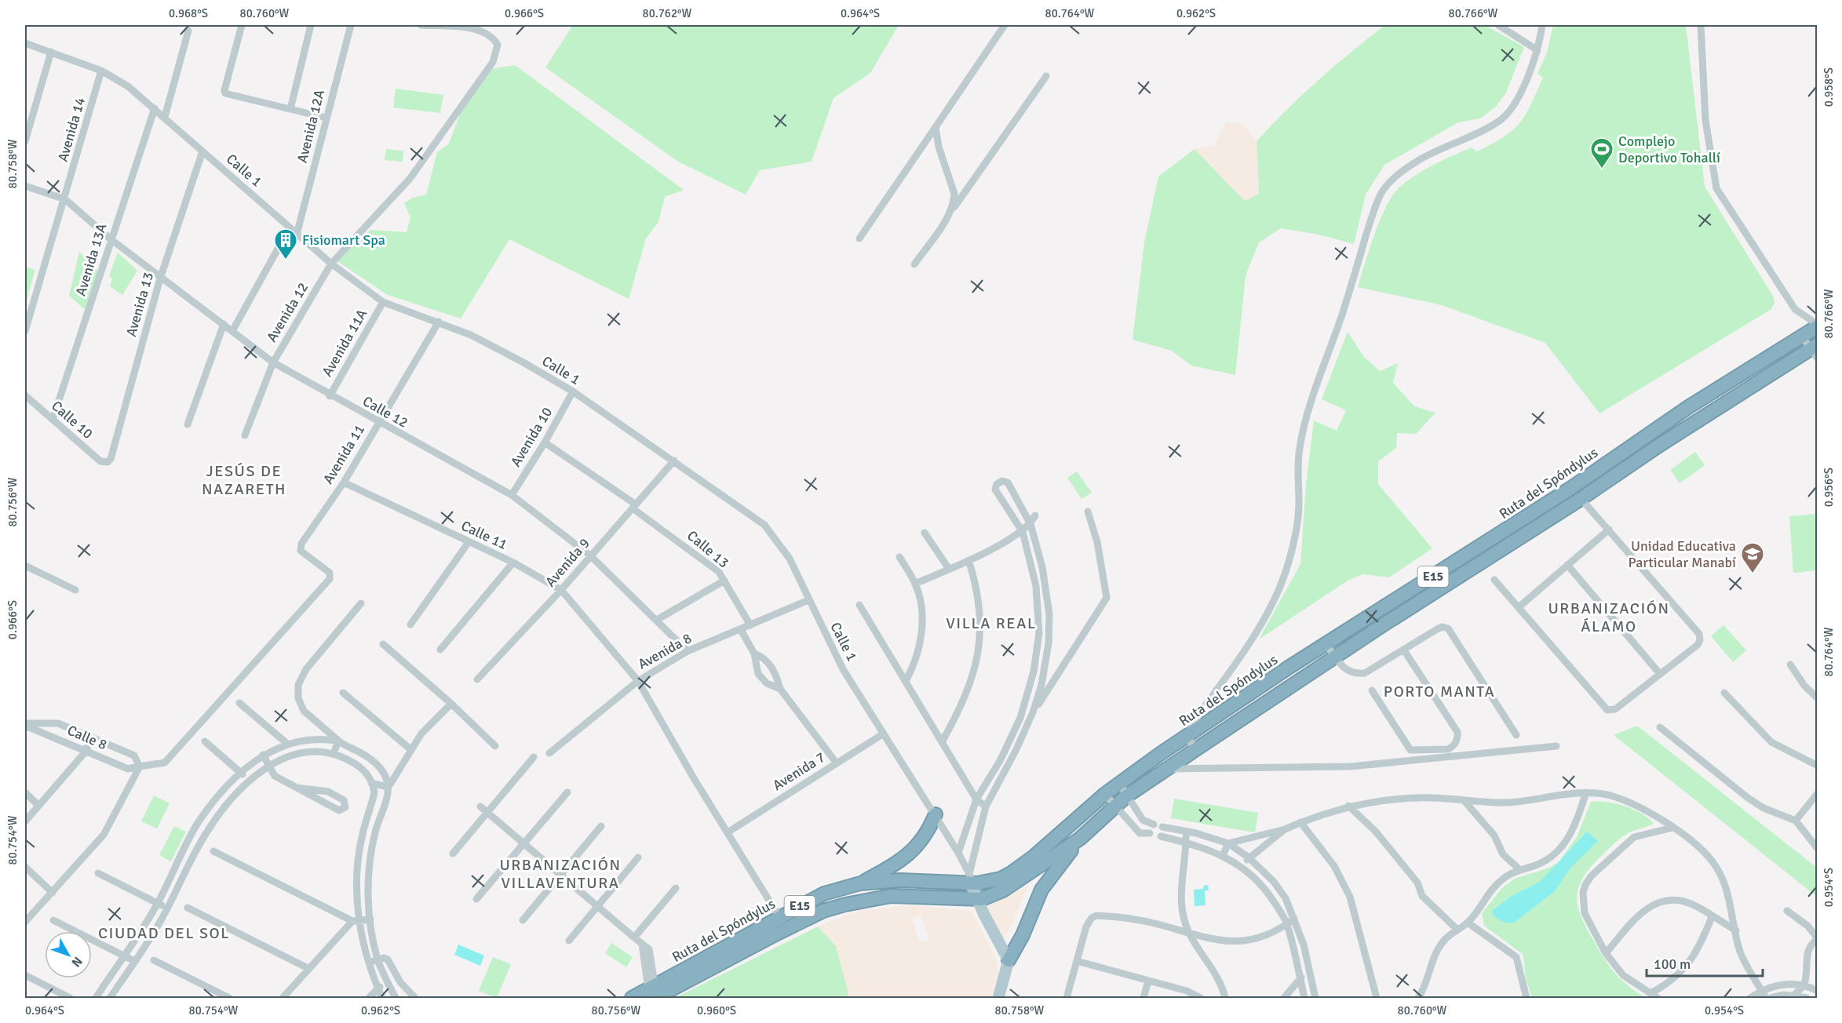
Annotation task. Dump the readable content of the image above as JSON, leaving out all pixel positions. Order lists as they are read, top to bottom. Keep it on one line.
{"streets":{"highway":["Ruta del Spóndylus","E15"],"street":["Avenida 12A","Avenida 14","Calle 1","Avenida 13A","Avenida 13","Avenida 12","Avenida 11A","Calle 12","Calle 10","Avenida 10","Avenida 11","Calle 11","Calle 13","Avenida 9","Avenida 8","Calle 8","Avenida 7"]},"crossings":[["Avenida 12A","Calle 1"],["Avenida 14","Calle 1"],["Avenida 14","Calle 12"],["Calle 1","Avenida 13A"],["Calle 1","Avenida 13"],["Calle 1","Avenida 12"],["Calle 1","Avenida 11A"],["Calle 1","Avenida 10"],["Calle 1","Avenida 11"],["Calle 1","Ruta del Spóndylus"],["Calle 1","Avenida 9"],["Calle 1","Avenida 8"],["Calle 1","Avenida 7"],["Avenida 13A","Calle 12"],["Avenida 13A","Calle 10"],["Avenida 13","Calle 12"],["Avenida 13","Calle 10"],["Avenida 12","Calle 12"],["Avenida 11A","Calle 12"],["Calle 12","Avenida 10"],["Calle 12","Avenida 11"],["Calle 12","Avenida 9"],["Calle 12","Avenida 8"],["Avenida 10","Calle 13"],["Avenida 11","Calle 11"],["Avenida 11","Calle 8"],["Ruta del Spóndylus","Calle 11"],["Calle 11","Avenida 9"],["Calle 11","Avenida 8"],["Calle 11","Avenida 7"],["Calle 13","Avenida 9"],["Calle 13","Avenida 8"]],"districts":["JESÚS DE NAZARETH","URBANIZACIÓN ÁLAMO","VILLA REAL","PORTO MANTA","URBANIZACIÓN VILLAVENTURA","CIUDAD DEL SOL"],"places":{"sports":["Complejo Deportivo Tohallí"],"building":["Fisiomart Spa"],"school or university":["Unidad Educativa Particular Manabí"]},"scale_bar":"100 m","north":"bottom right","coordinates":["0.968°S","80.760°W","0.966°S","80.762°W","0.964°S","80.764°W","0.962°S","80.766°W","0.958°S","80.758°W","0.956°S","80.756°W","80.754°W","0.954°S","0.960°S"]}
